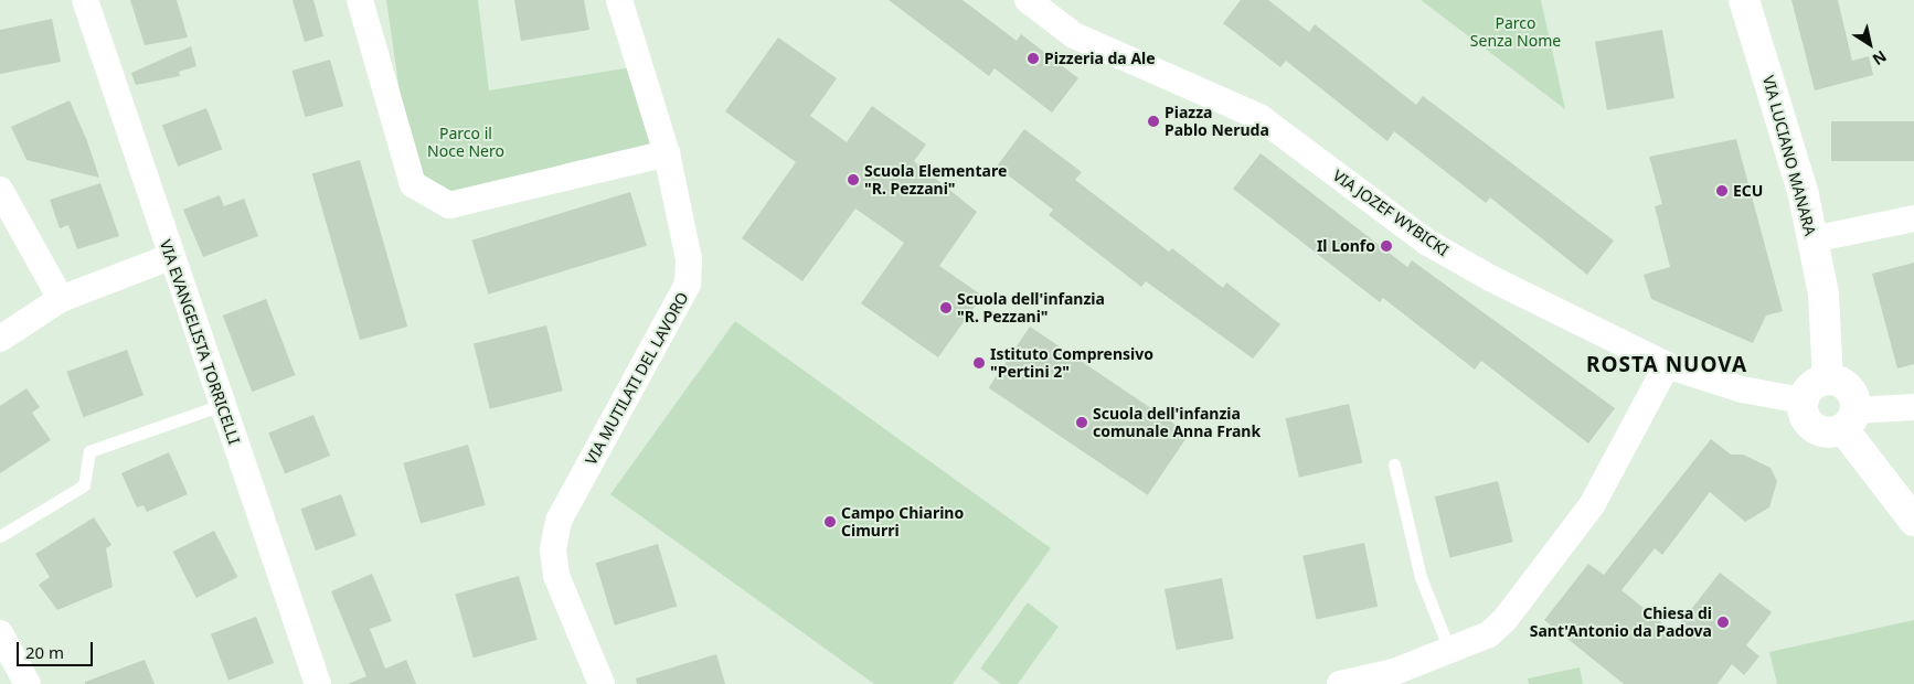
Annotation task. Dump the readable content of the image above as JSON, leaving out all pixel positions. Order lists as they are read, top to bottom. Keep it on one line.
{"streets":{"street":["VIA LUCIANO MANARA","VIA JOZEF WYBICKI","VIA EVANGELISTA TORRICELLI","VIA MUTILATI DEL LAVORO"]},"crossings":[["VIA LUCIANO MANARA","VIA JOZEF WYBICKI"]],"districts":["ROSTA NUOVA"],"parks":["Parco Senza Nome","Parco il Noce Nero"],"places":["Pizzeria da Ale","Piazza Pablo Neruda","Scuola Elementare \"R. Pezzani\"","ECU","Il Lonfo","Scuola dell'infanzia \"R. Pezzani\"","Istituto Comprensivo \"Pertini 2\"","Scuola dell'infanzia comunale Anna Frank","Campo Chiarino Cimurri","Chiesa di Sant'Antonio da Padova"],"scale_bar":"20 m","north":"bottom right"}
